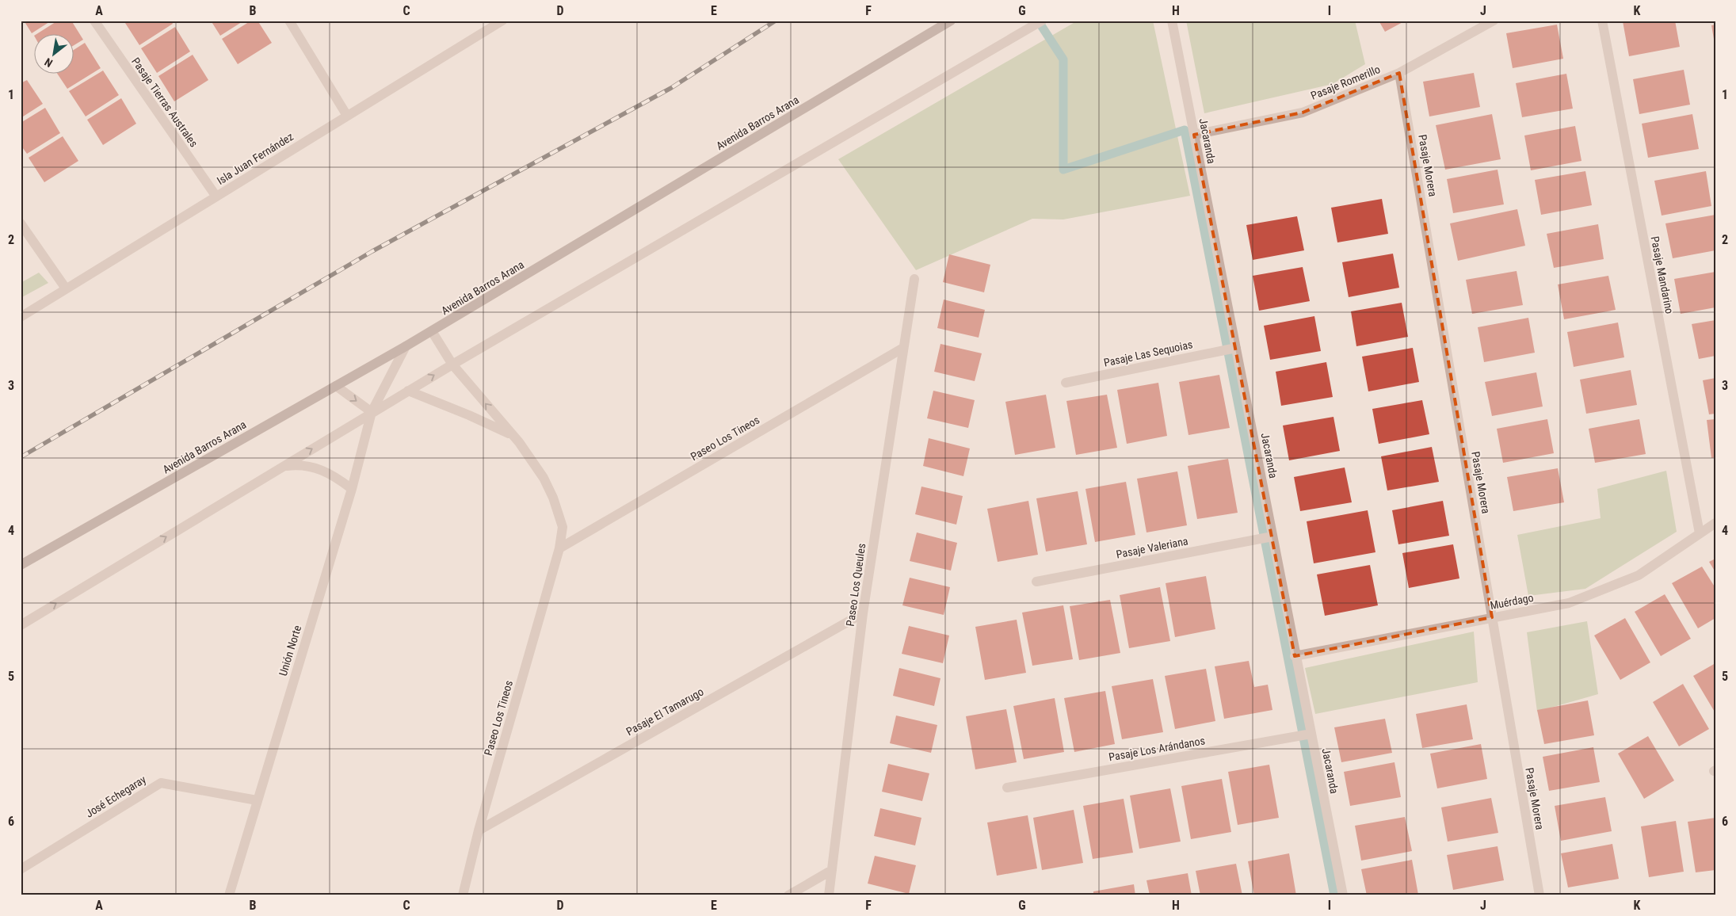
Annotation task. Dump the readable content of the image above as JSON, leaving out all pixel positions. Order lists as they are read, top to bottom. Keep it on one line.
{"streets":{"main road":["Avenida Barros Arana"],"street":["Pasaje Romerillo","Pasaje Tierras Australes","Jacaranda","Isla Juan Fernández","Pasaje Morera","Pasaje Mandarino","Pasaje Las Sequoias","Paseo Los Tineos","Pasaje Valeriana","Paseo Los Queules","Muérdago","Unión Norte","Pasaje El Tamarugo","Pasaje Los Arándanos","José Echegaray"]},"crossings":[["Pasaje Romerillo","Jacaranda"],["Pasaje Romerillo","Pasaje Morera"],["Pasaje Tierras Australes","Isla Juan Fernández"],["Avenida Barros Arana","Paseo Los Tineos"],["Avenida Barros Arana","Unión Norte"],["Jacaranda","Pasaje Las Sequoias"],["Jacaranda","Pasaje Valeriana"],["Jacaranda","Muérdago"],["Jacaranda","Pasaje Los Arándanos"],["Pasaje Morera","Muérdago"],["Pasaje Mandarino","Muérdago"],["Paseo Los Tineos","Paseo Los Queules"],["Paseo Los Tineos","Pasaje El Tamarugo"],["Paseo Los Queules","Pasaje El Tamarugo"],["Unión Norte","José Echegaray"]],"north":"bottom left","grid":{"columns":["A","B","C","D","E","F","G","H","I","J","K"],"rows":["1","2","3","4","5","6"]}}
